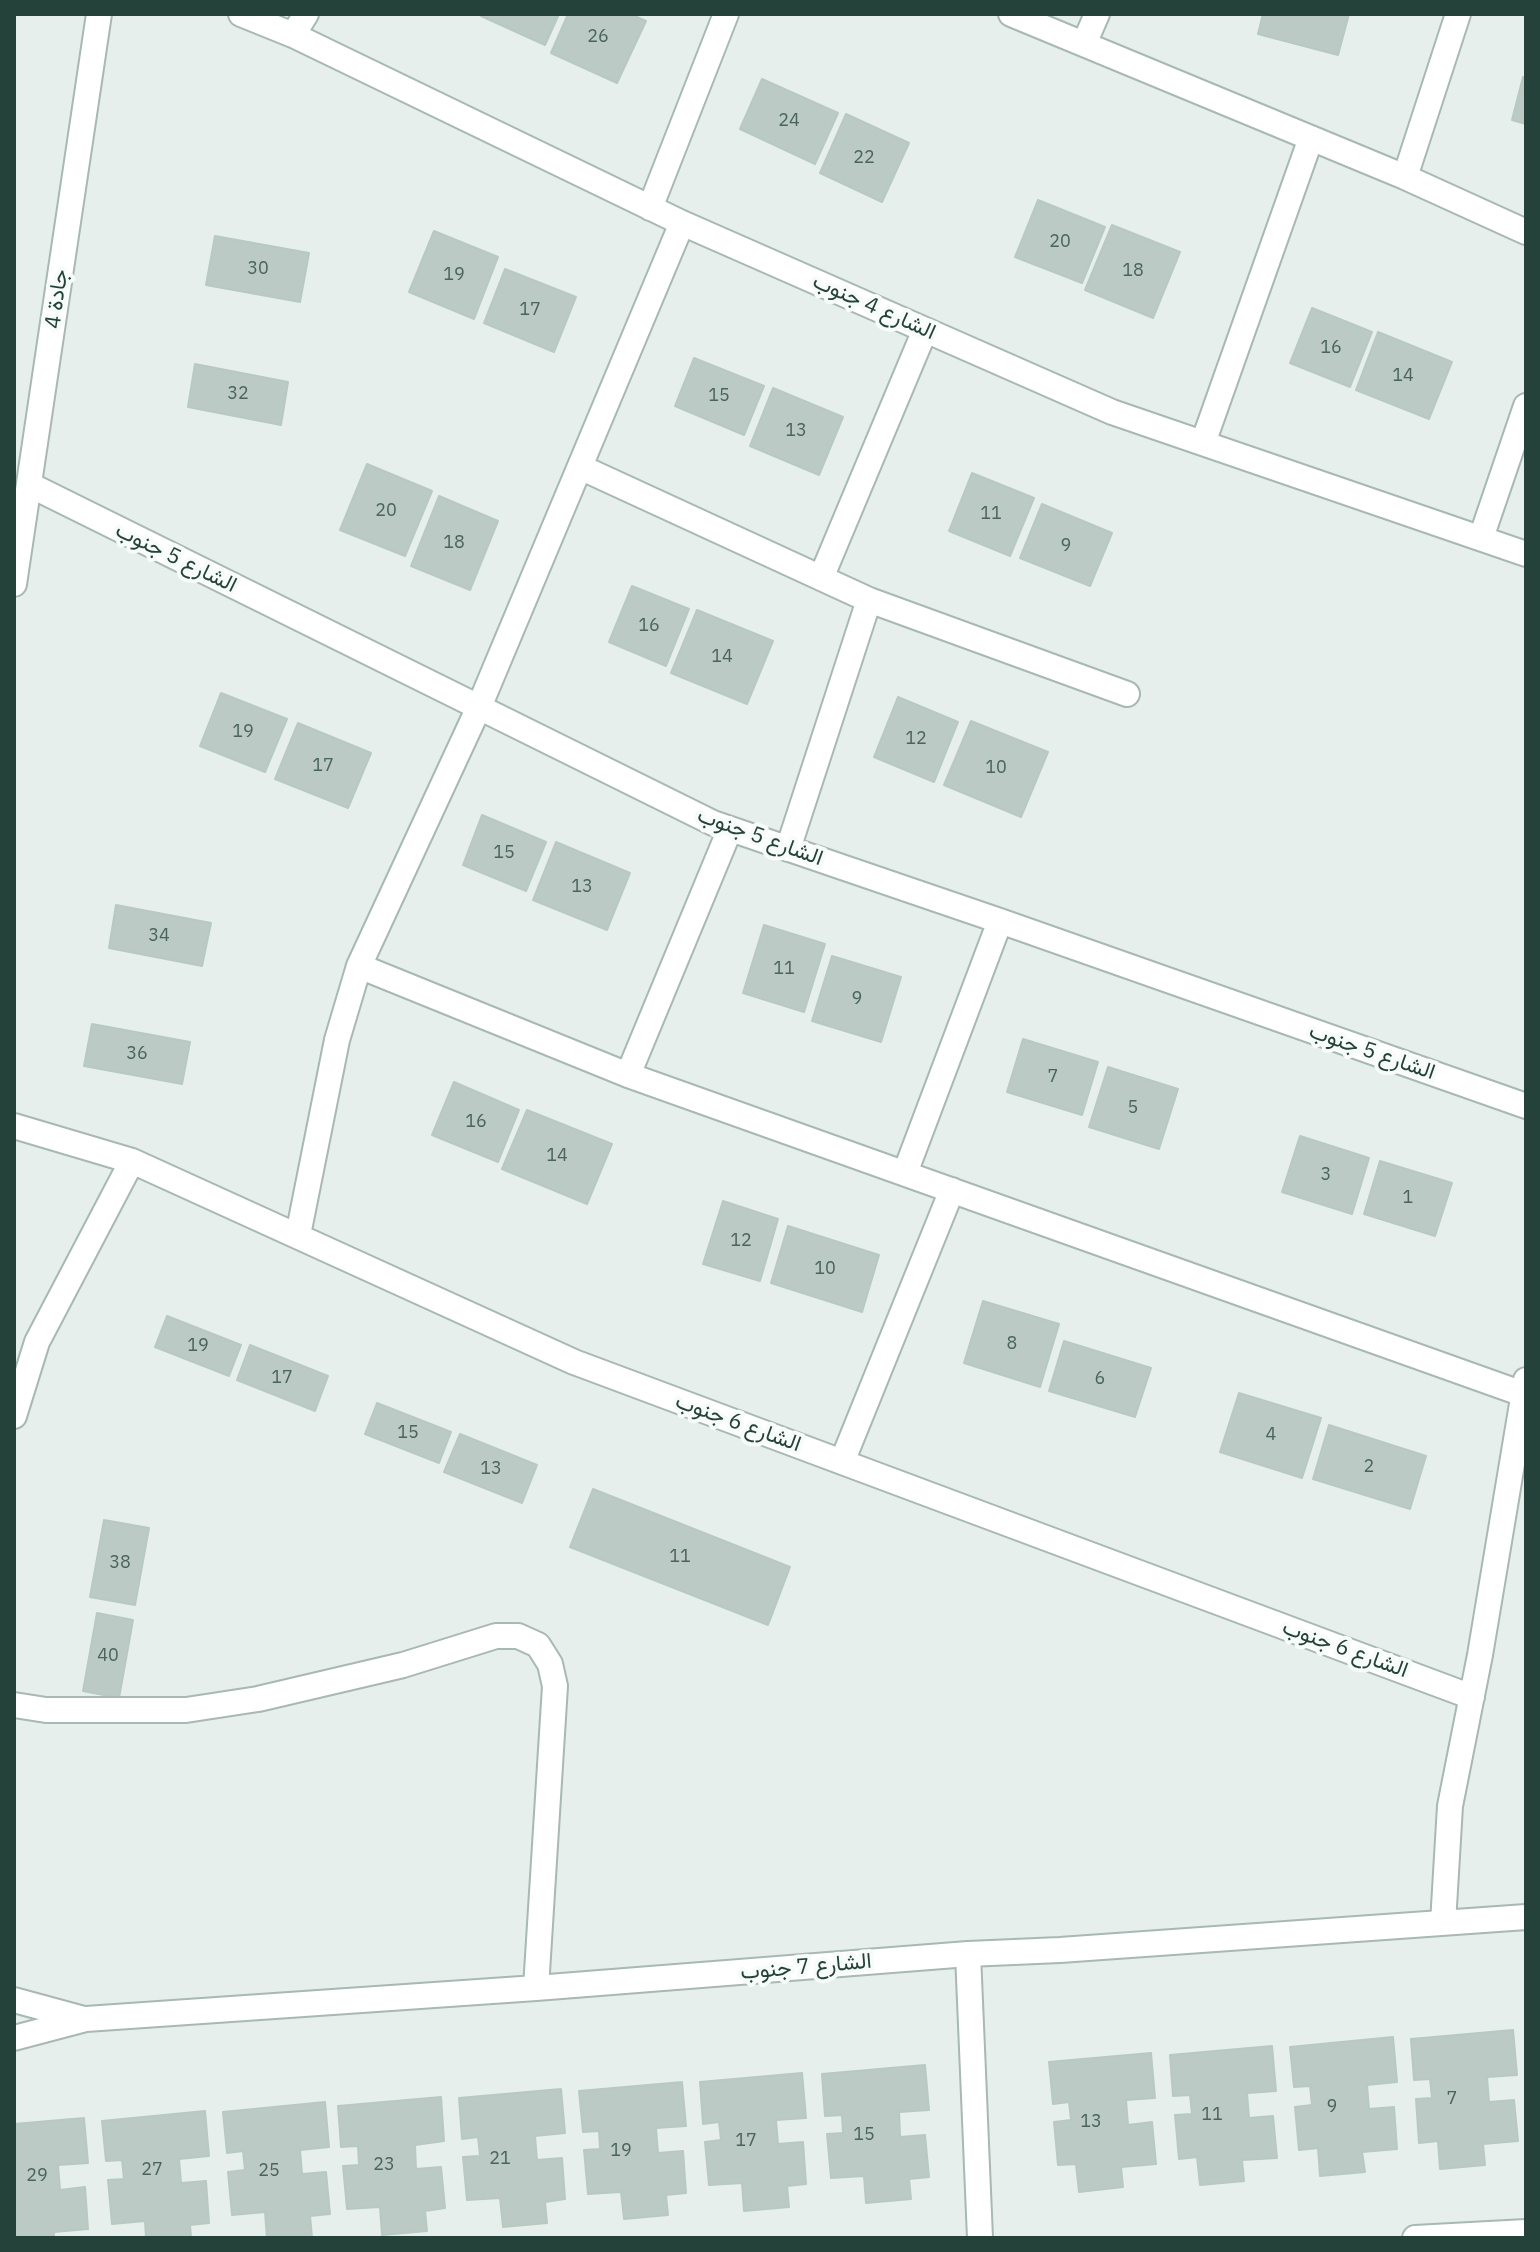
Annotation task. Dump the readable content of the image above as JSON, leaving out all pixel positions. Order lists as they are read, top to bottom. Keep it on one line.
{"streets":{"street":["جادة 4","الشارع 4 جنوب","الشارع 5 جنوب","الشارع 6 جنوب","الشارع 7 جنوب"]},"crossings":[["جادة 4","الشارع 5 جنوب"]],"house_numbers":["26","24","22","20","30","18","19","17","16","14","32","15","13","20","11","18","9","16","14","19","12","17","10","15","13","34","11","9","36","7","5","16","14","3","1","12","10","8","19","17","6","15","4","2","13","11","38","40","7","9","11","13","15","17","19","21","23","27","25","29"]}
